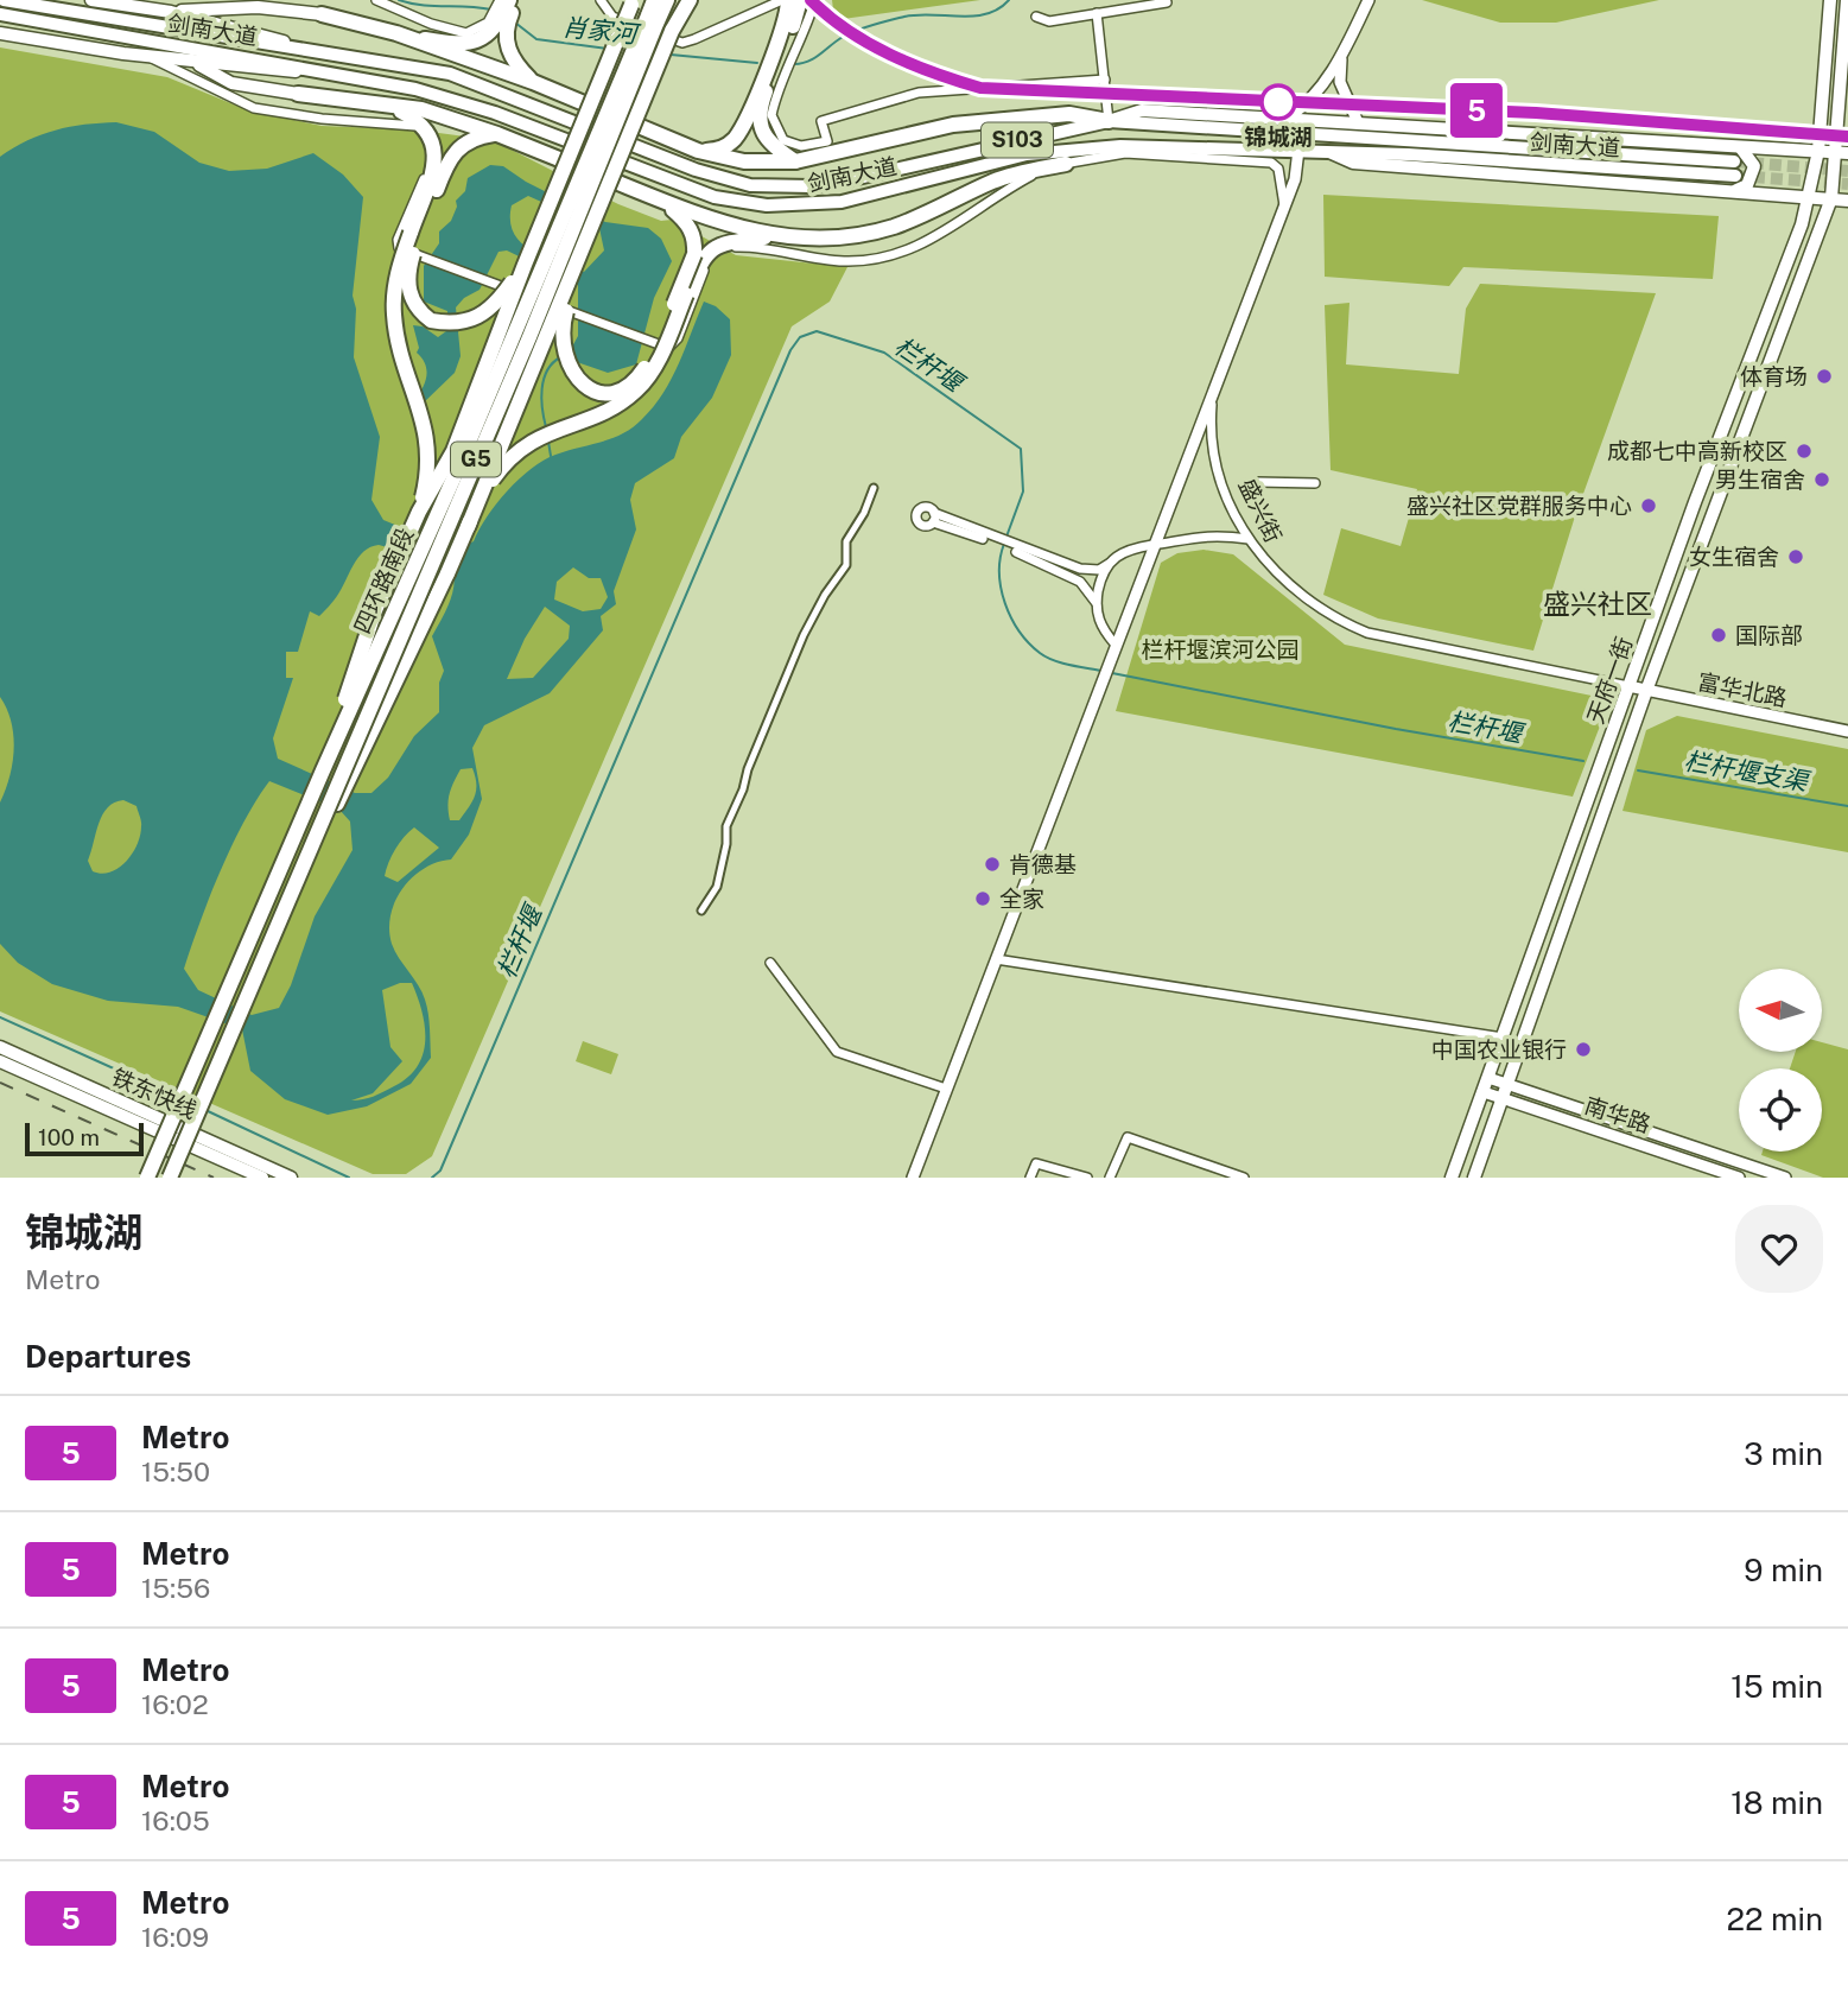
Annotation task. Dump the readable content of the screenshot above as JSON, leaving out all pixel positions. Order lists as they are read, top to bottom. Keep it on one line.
{"streets":{"highway":["剑南大道","S103","G5","四环路南段"],"main road":["天府一街","铁东快线"],"street":["盛兴街","富华北路","南华路"]},"crossings":[["剑南大道","盛兴街"],["盛兴街","天府一街"],["盛兴街","富华北路"],["天府一街","富华北路"],["天府一街","南华路"]],"districts":["盛兴社区"],"water":["肖家河","栏杆堰","栏杆堰支渠"],"parks":["栏杆堰滨河公园"],"places":["锦城湖","体育场","成都七中高新校区","男生宿舍","盛兴社区党群服务中心","女生宿舍","国际部","肯德基","全家","中国农业银行"],"lines":["metro line 5"],"scale_bar":"100 m","north":"left","page":{"on_map":"5","scale":"100 m","heading":[["锦城湖","Metro"],"Departures"],"list":[{"mark":"5","name":"Metro","note":"15:50","value":"3 min"},{"mark":"5","name":"Metro","note":"15:56","value":"9 min"},{"mark":"5","name":"Metro","note":"16:02","value":"15 min"},{"mark":"5","name":"Metro","note":"16:05","value":"18 min"},{"mark":"5","name":"Metro","note":"16:09","value":"22 min"}]}}
